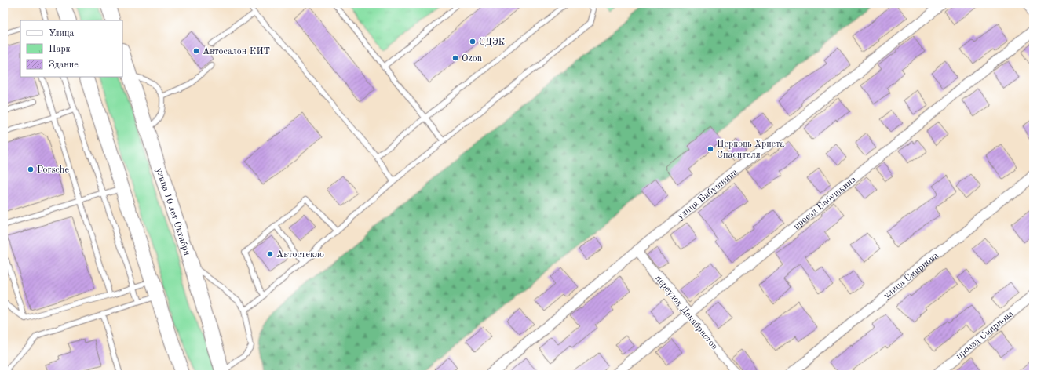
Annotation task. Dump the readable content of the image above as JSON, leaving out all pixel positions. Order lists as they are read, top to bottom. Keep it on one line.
{"streets":{"main road":["улица 10 лет Октября"],"street":["улица Бабушкина","проезд Бабушкина","улица Смирнова","переулок Декабристов","проезд Смирнова"]},"crossings":[["улица Бабушкина","переулок Декабристов"],["проезд Бабушкина","переулок Декабристов"]],"places":["СДЭК","Автосалон КИТ","Ozon","Церковь Христа Спасителя","Porsche","Автостекло"],"legend":["Улица","Парк","Здание"]}
